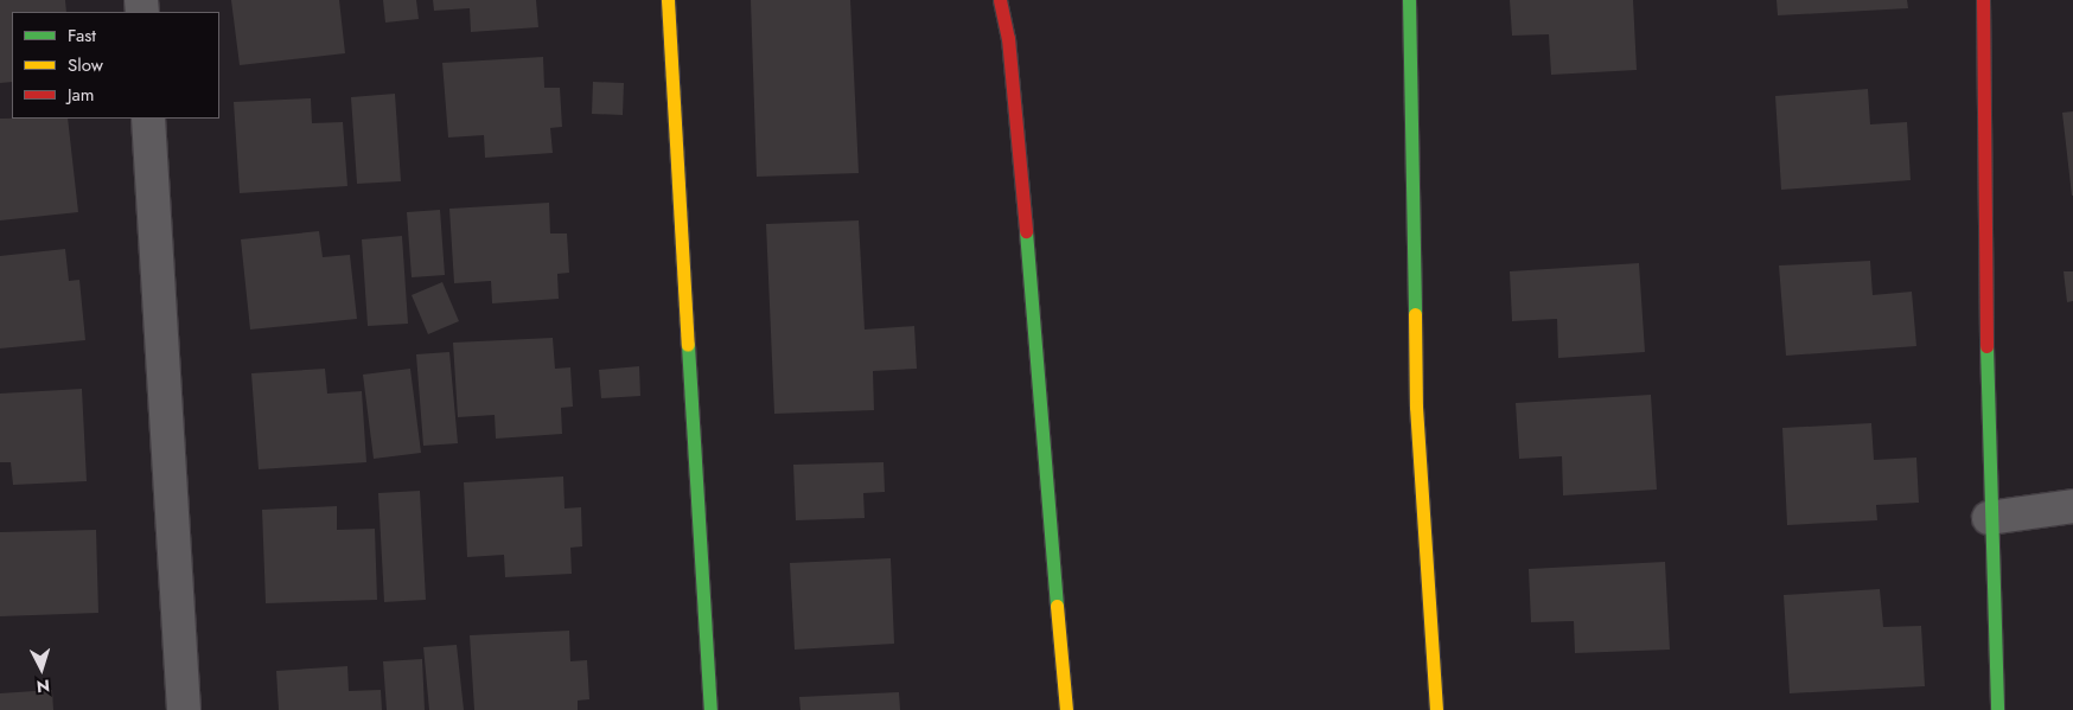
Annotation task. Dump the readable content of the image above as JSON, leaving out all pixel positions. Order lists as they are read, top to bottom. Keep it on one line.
{"legend":["Fast","Slow","Jam"],"north":"bottom"}
